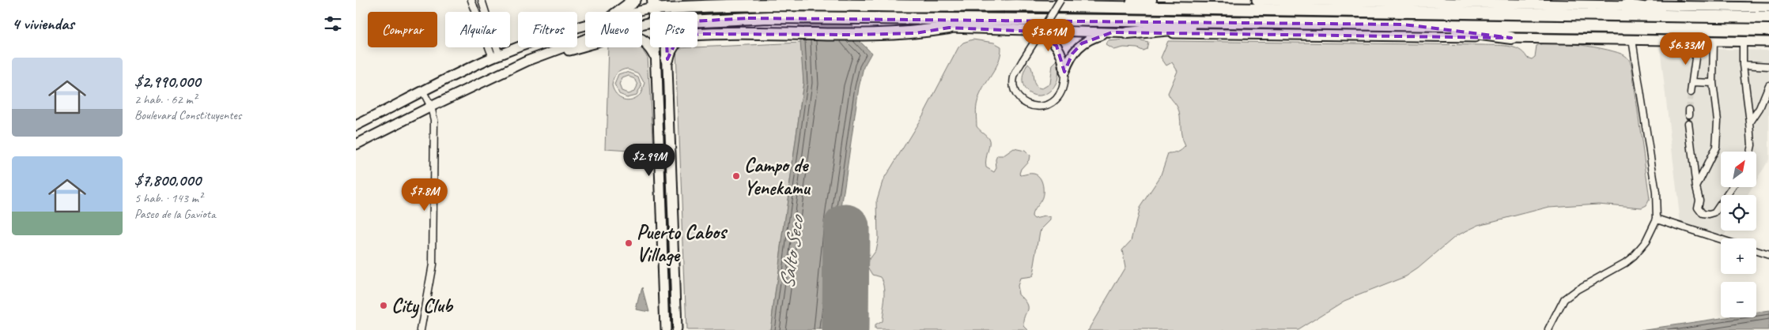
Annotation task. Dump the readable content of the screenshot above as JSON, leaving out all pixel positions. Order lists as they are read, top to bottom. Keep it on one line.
{"water":["Salto Seco"],"places":["Campo de Yenekamu","Puerto Cabos Village","City Club"],"north":"top right","page":{"heading":"4 viviendas","chip":["Comprar","Alquilar","Filtros","Nuevo","Piso"],"price":["$3.61M","$6.33M","$2.99M","$7.8M"],"list":[{"name":"$2,990,000","note":"2 hab. · 62 m² · Boulevard Constituyentes"},{"name":"$7,800,000","note":"5 hab. · 143 m² · Paseo de la Gaviota"}],"map_buttons":["+","−"]}}
